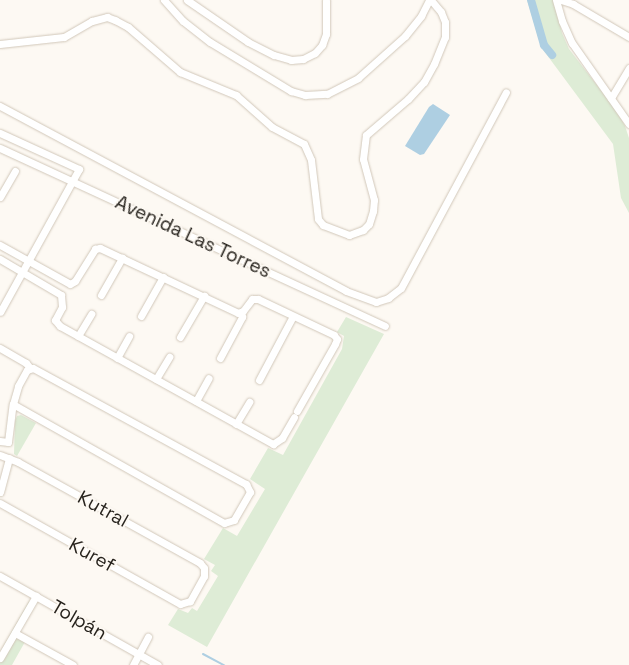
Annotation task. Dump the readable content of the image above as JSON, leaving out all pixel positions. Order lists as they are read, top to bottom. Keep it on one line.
{"streets":{"street":["Avenida Las Torres","Kutral","Kuref","Tolpán"]},"crossings":[["Kutral","Kuref"]]}
